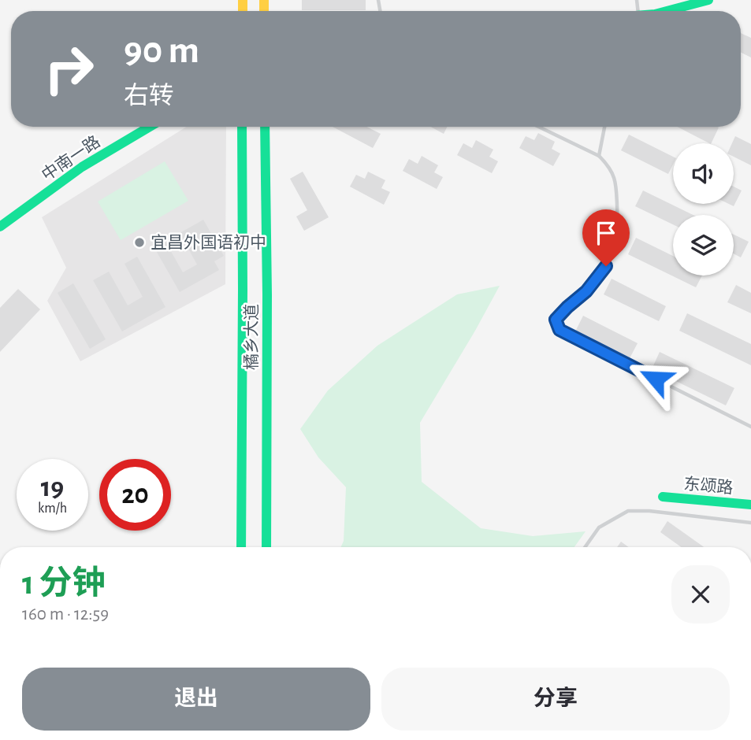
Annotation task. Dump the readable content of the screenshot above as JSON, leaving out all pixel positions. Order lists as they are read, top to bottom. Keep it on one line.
{"streets":{"main road":["中南一路","橘乡大道","东颂路"]},"places":["宜昌外国语初中"],"page":{"turn":["90 m","右转"],"speed":"19 km/h","limit":"20","heading":["1 分钟","160 m · 12:59"],"buttons":["退出","分享"]}}
